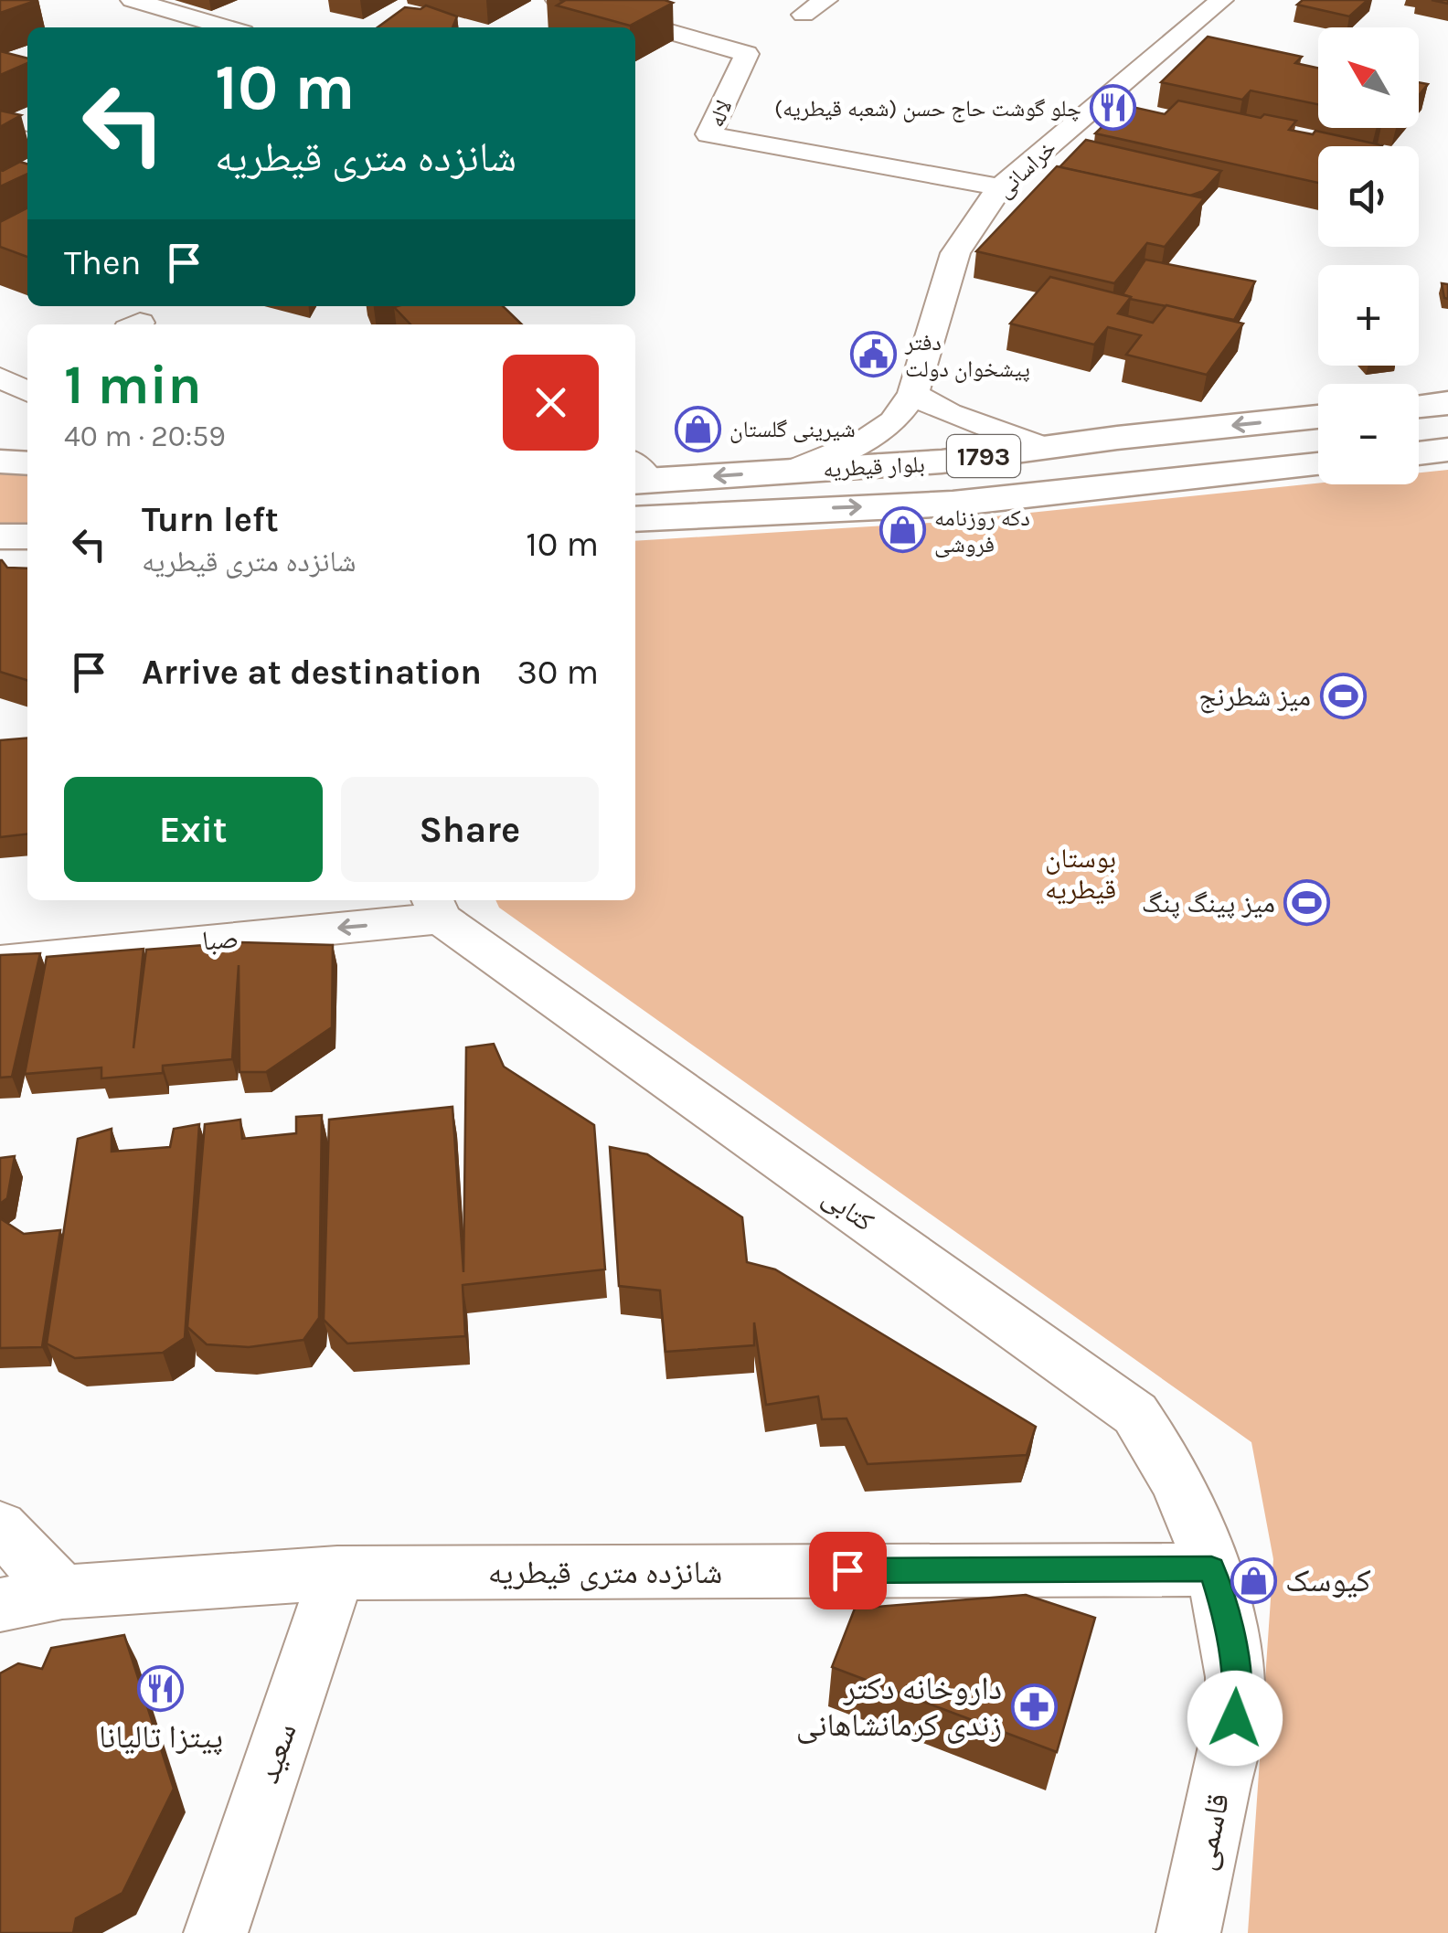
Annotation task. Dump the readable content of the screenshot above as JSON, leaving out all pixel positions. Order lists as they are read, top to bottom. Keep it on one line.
{"streets":{"main road":["1793","بلوار قیطریه"],"street":["لاله","خراسانی","صبا","کتابی","شانزده متری قیطریه","سعید","قاسمی"]},"crossings":[["لاله","خراسانی"],["خراسانی","بلوار قیطریه"],["صبا","کتابی"],["کتابی","شانزده متری قیطریه"],["کتابی","قاسمی"],["شانزده متری قیطریه","سعید"],["شانزده متری قیطریه","قاسمی"]],"one_way":["صبا"],"parks":["بوستان قیطریه"],"places":{"restaurant":["چلو گوشت حاج حسن (شعبه قیطریه)","پیتزا تالیانا"],"public building":["دفتر پیشخوان دولت"],"shop":["شیرینی گلستان","دکه روزنامه فروشی","کیوسک"],"sports":["میز شطرنج","میز پینگ پنگ"],"pharmacy":["داروخانه دکتر زندی کرمانشاهانی"]},"north":"top left","page":{"map_buttons":["+","−"],"turn":["10 m","شانزده متری قیطریه"],"then":"Then","heading":["1 min","40 m · 20:59"],"list":[{"name":"Turn left","note":"شانزده متری قیطریه","value":"10 m"},{"name":"Arrive at destination","value":"30 m"}],"buttons":["Exit","Share"]}}
